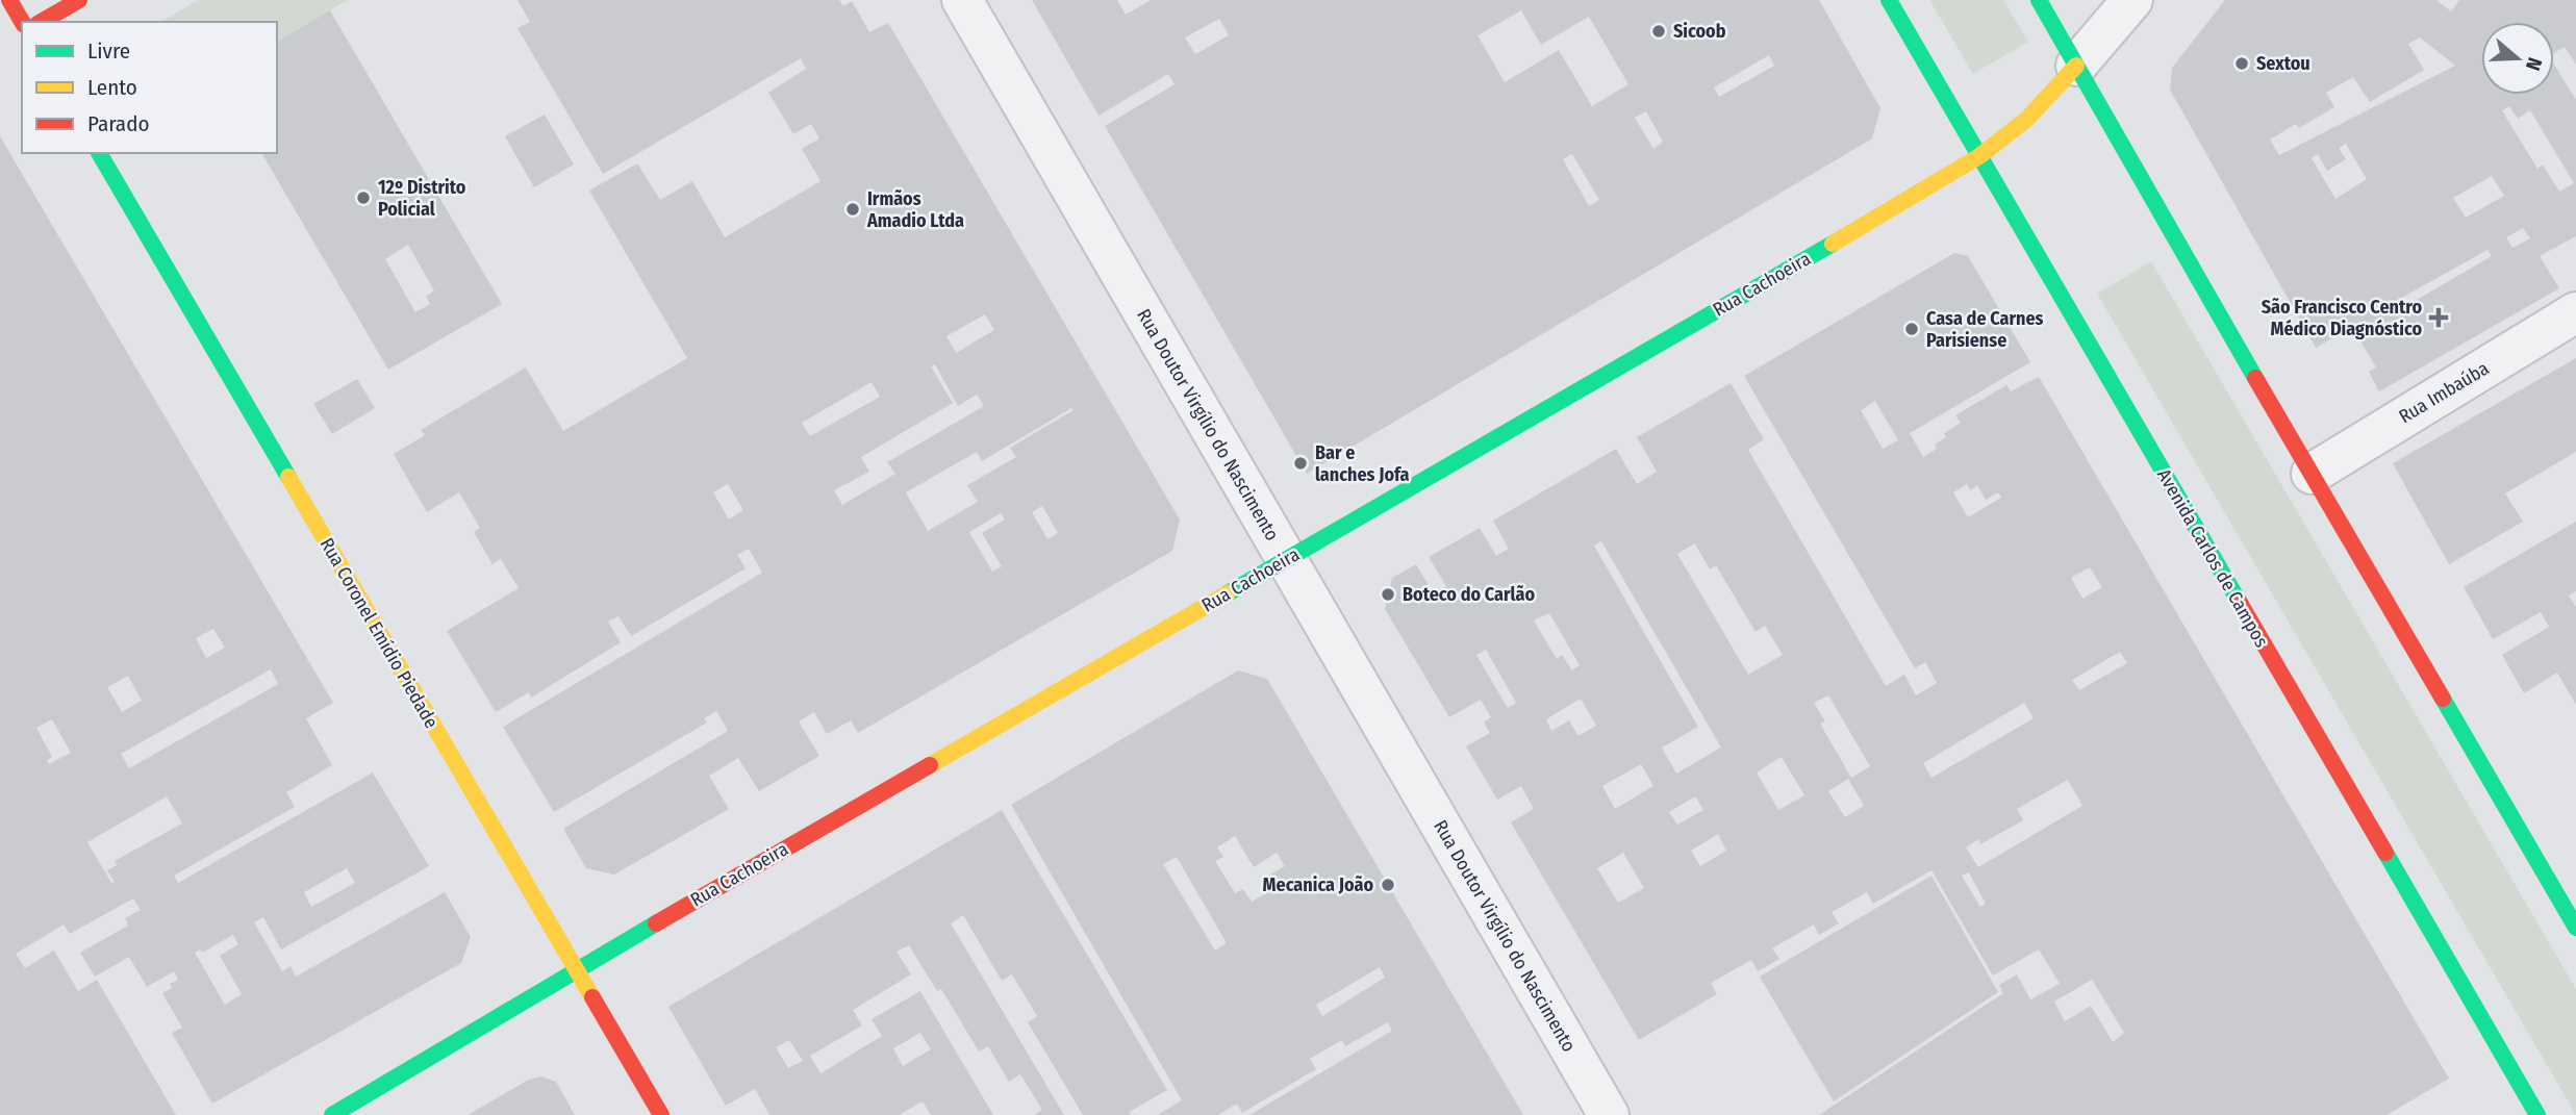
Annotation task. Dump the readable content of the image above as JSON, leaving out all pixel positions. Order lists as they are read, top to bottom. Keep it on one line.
{"streets":{"street":["Rua Cachoeira","Rua Imbaúba","Rua Doutor Virgílio do Nascimento","Avenida Carlos de Campos","Rua Coronel Emídio Piedade"]},"crossings":[["Rua Cachoeira","Rua Doutor Virgílio do Nascimento"],["Rua Cachoeira","Avenida Carlos de Campos"],["Rua Cachoeira","Rua Coronel Emídio Piedade"]],"places":{"other":["Sicoob","Sextou","12º Distrito Policial","Irmãos Amadio Ltda","Casa de Carnes Parisiense","Bar e lanches Jofa","Boteco do Carlão","Mecanica João"],"health":["São Francisco Centro Médico Diagnóstico"]},"legend":["Livre","Lento","Parado"],"north":"right"}
